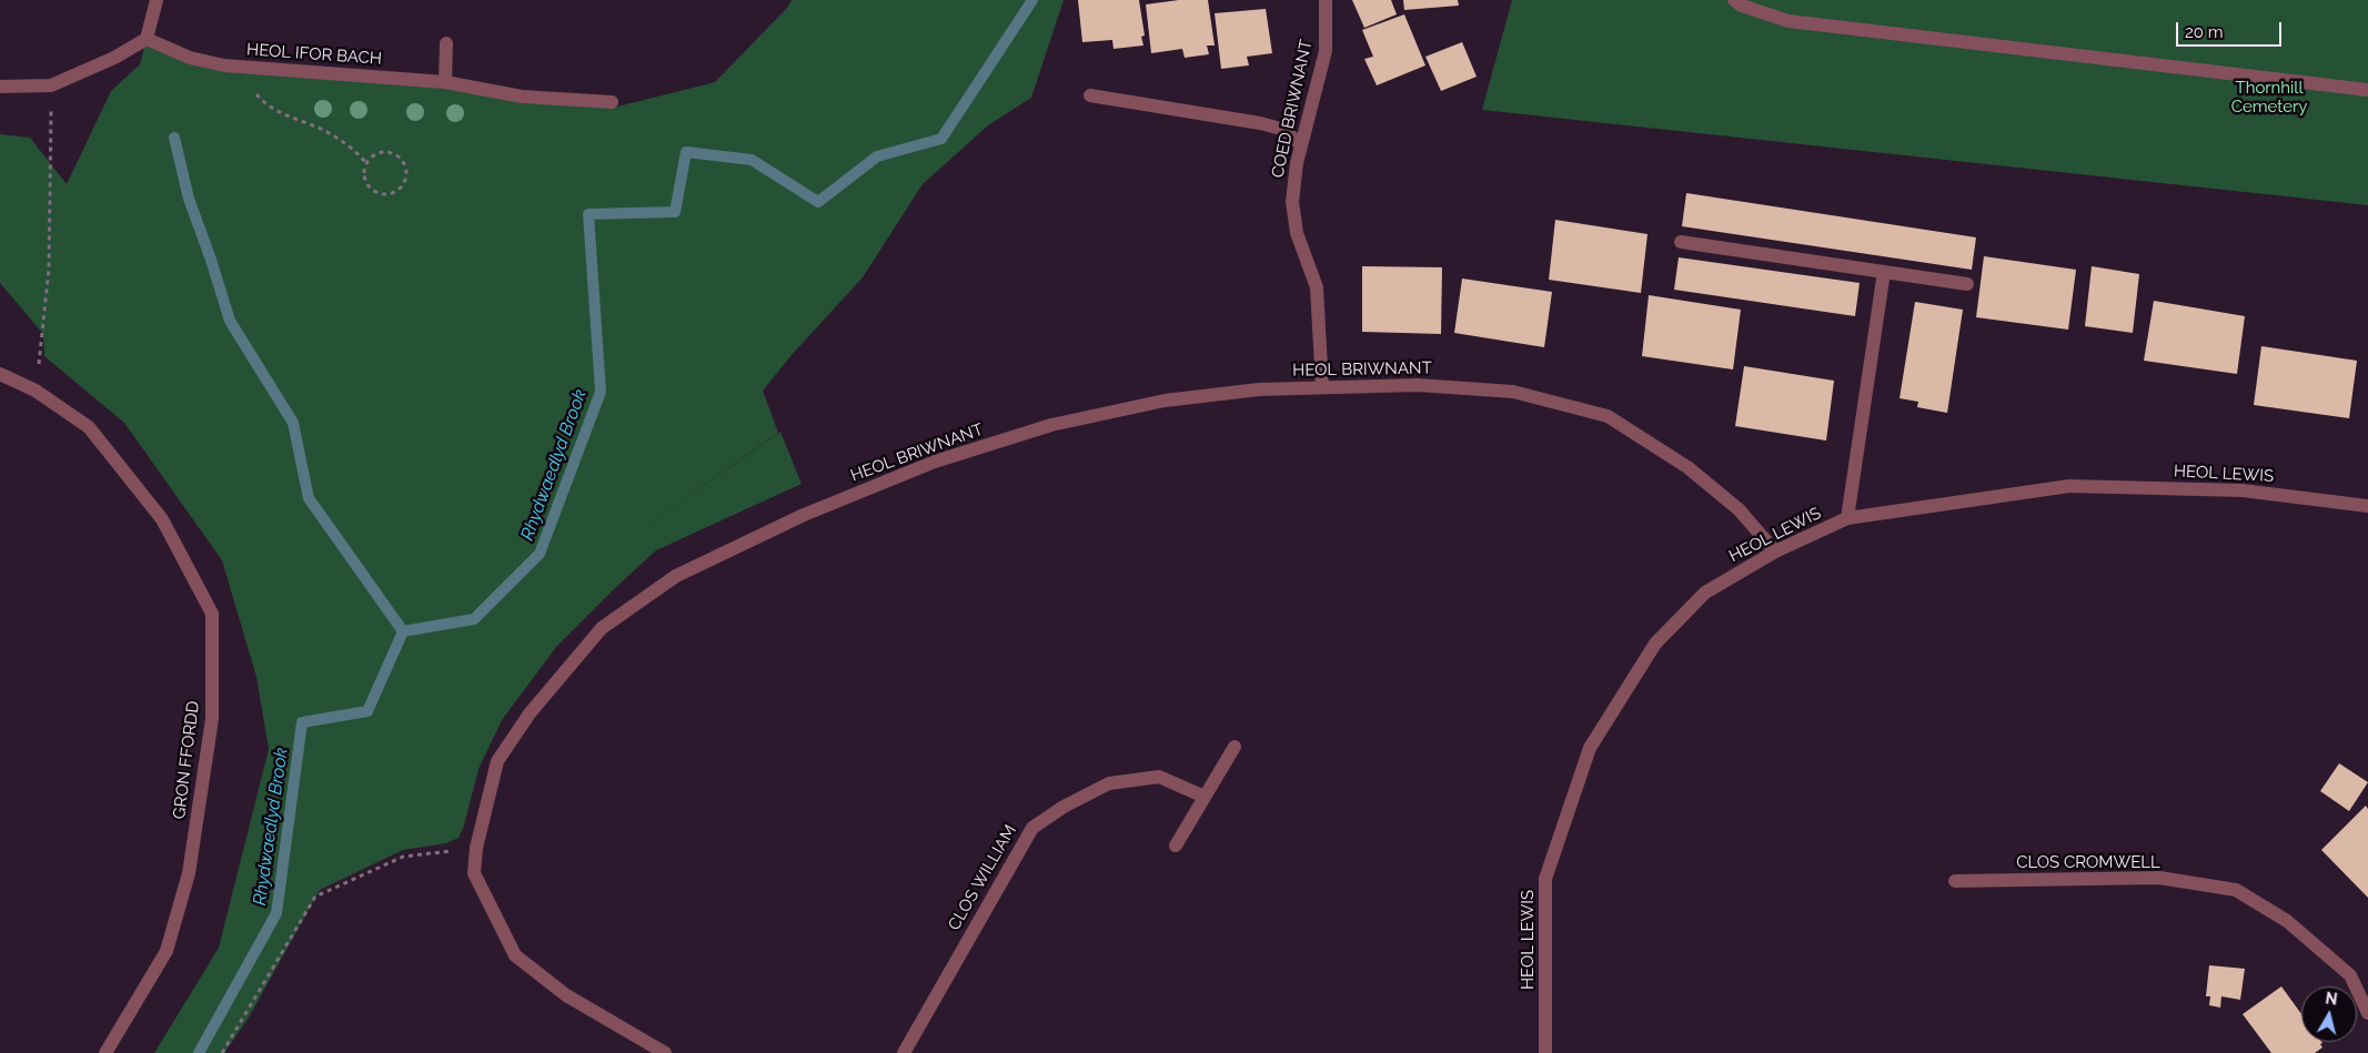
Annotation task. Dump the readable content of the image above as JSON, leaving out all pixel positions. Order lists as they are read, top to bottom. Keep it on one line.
{"streets":{"street":["HEOL IFOR BACH","COED BRIWNANT","HEOL BRIWNANT","HEOL LEWIS","GRON FFORDD","CLOS CROMWELL","CLOS WILLIAM"]},"crossings":[["COED BRIWNANT","HEOL BRIWNANT"],["HEOL BRIWNANT","HEOL LEWIS"]],"water":["Rhydwaedlyd Brook"],"parks":["Thornhill Cemetery"],"scale_bar":"20 m","north":"top"}
